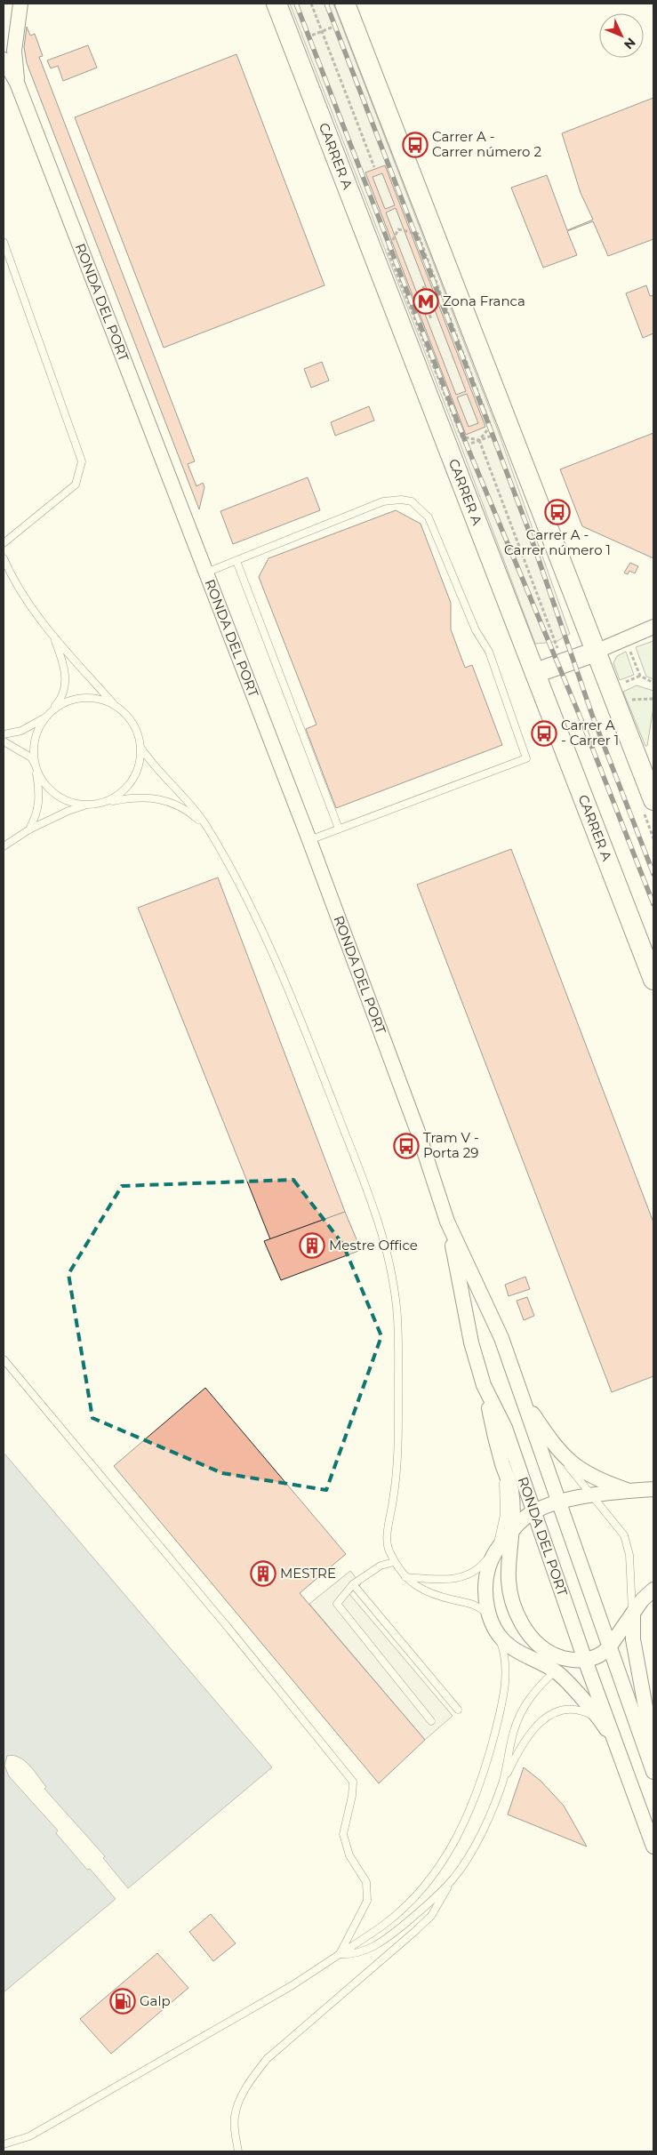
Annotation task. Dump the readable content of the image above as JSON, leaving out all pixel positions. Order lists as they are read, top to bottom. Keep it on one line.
{"streets":{"main road":["CARRER A"],"street":["RONDA DEL PORT"]},"places":{"bus stop":["Carrer A - Carrer número 2","Carrer A - Carrer número 1","Carrer A - Carrer 1","Tram V - Porta 29"],"metro station":["Zona Franca"],"building":["Mestre Office","MESTRE"],"fuel station":["Galp"]},"north":"bottom right"}
